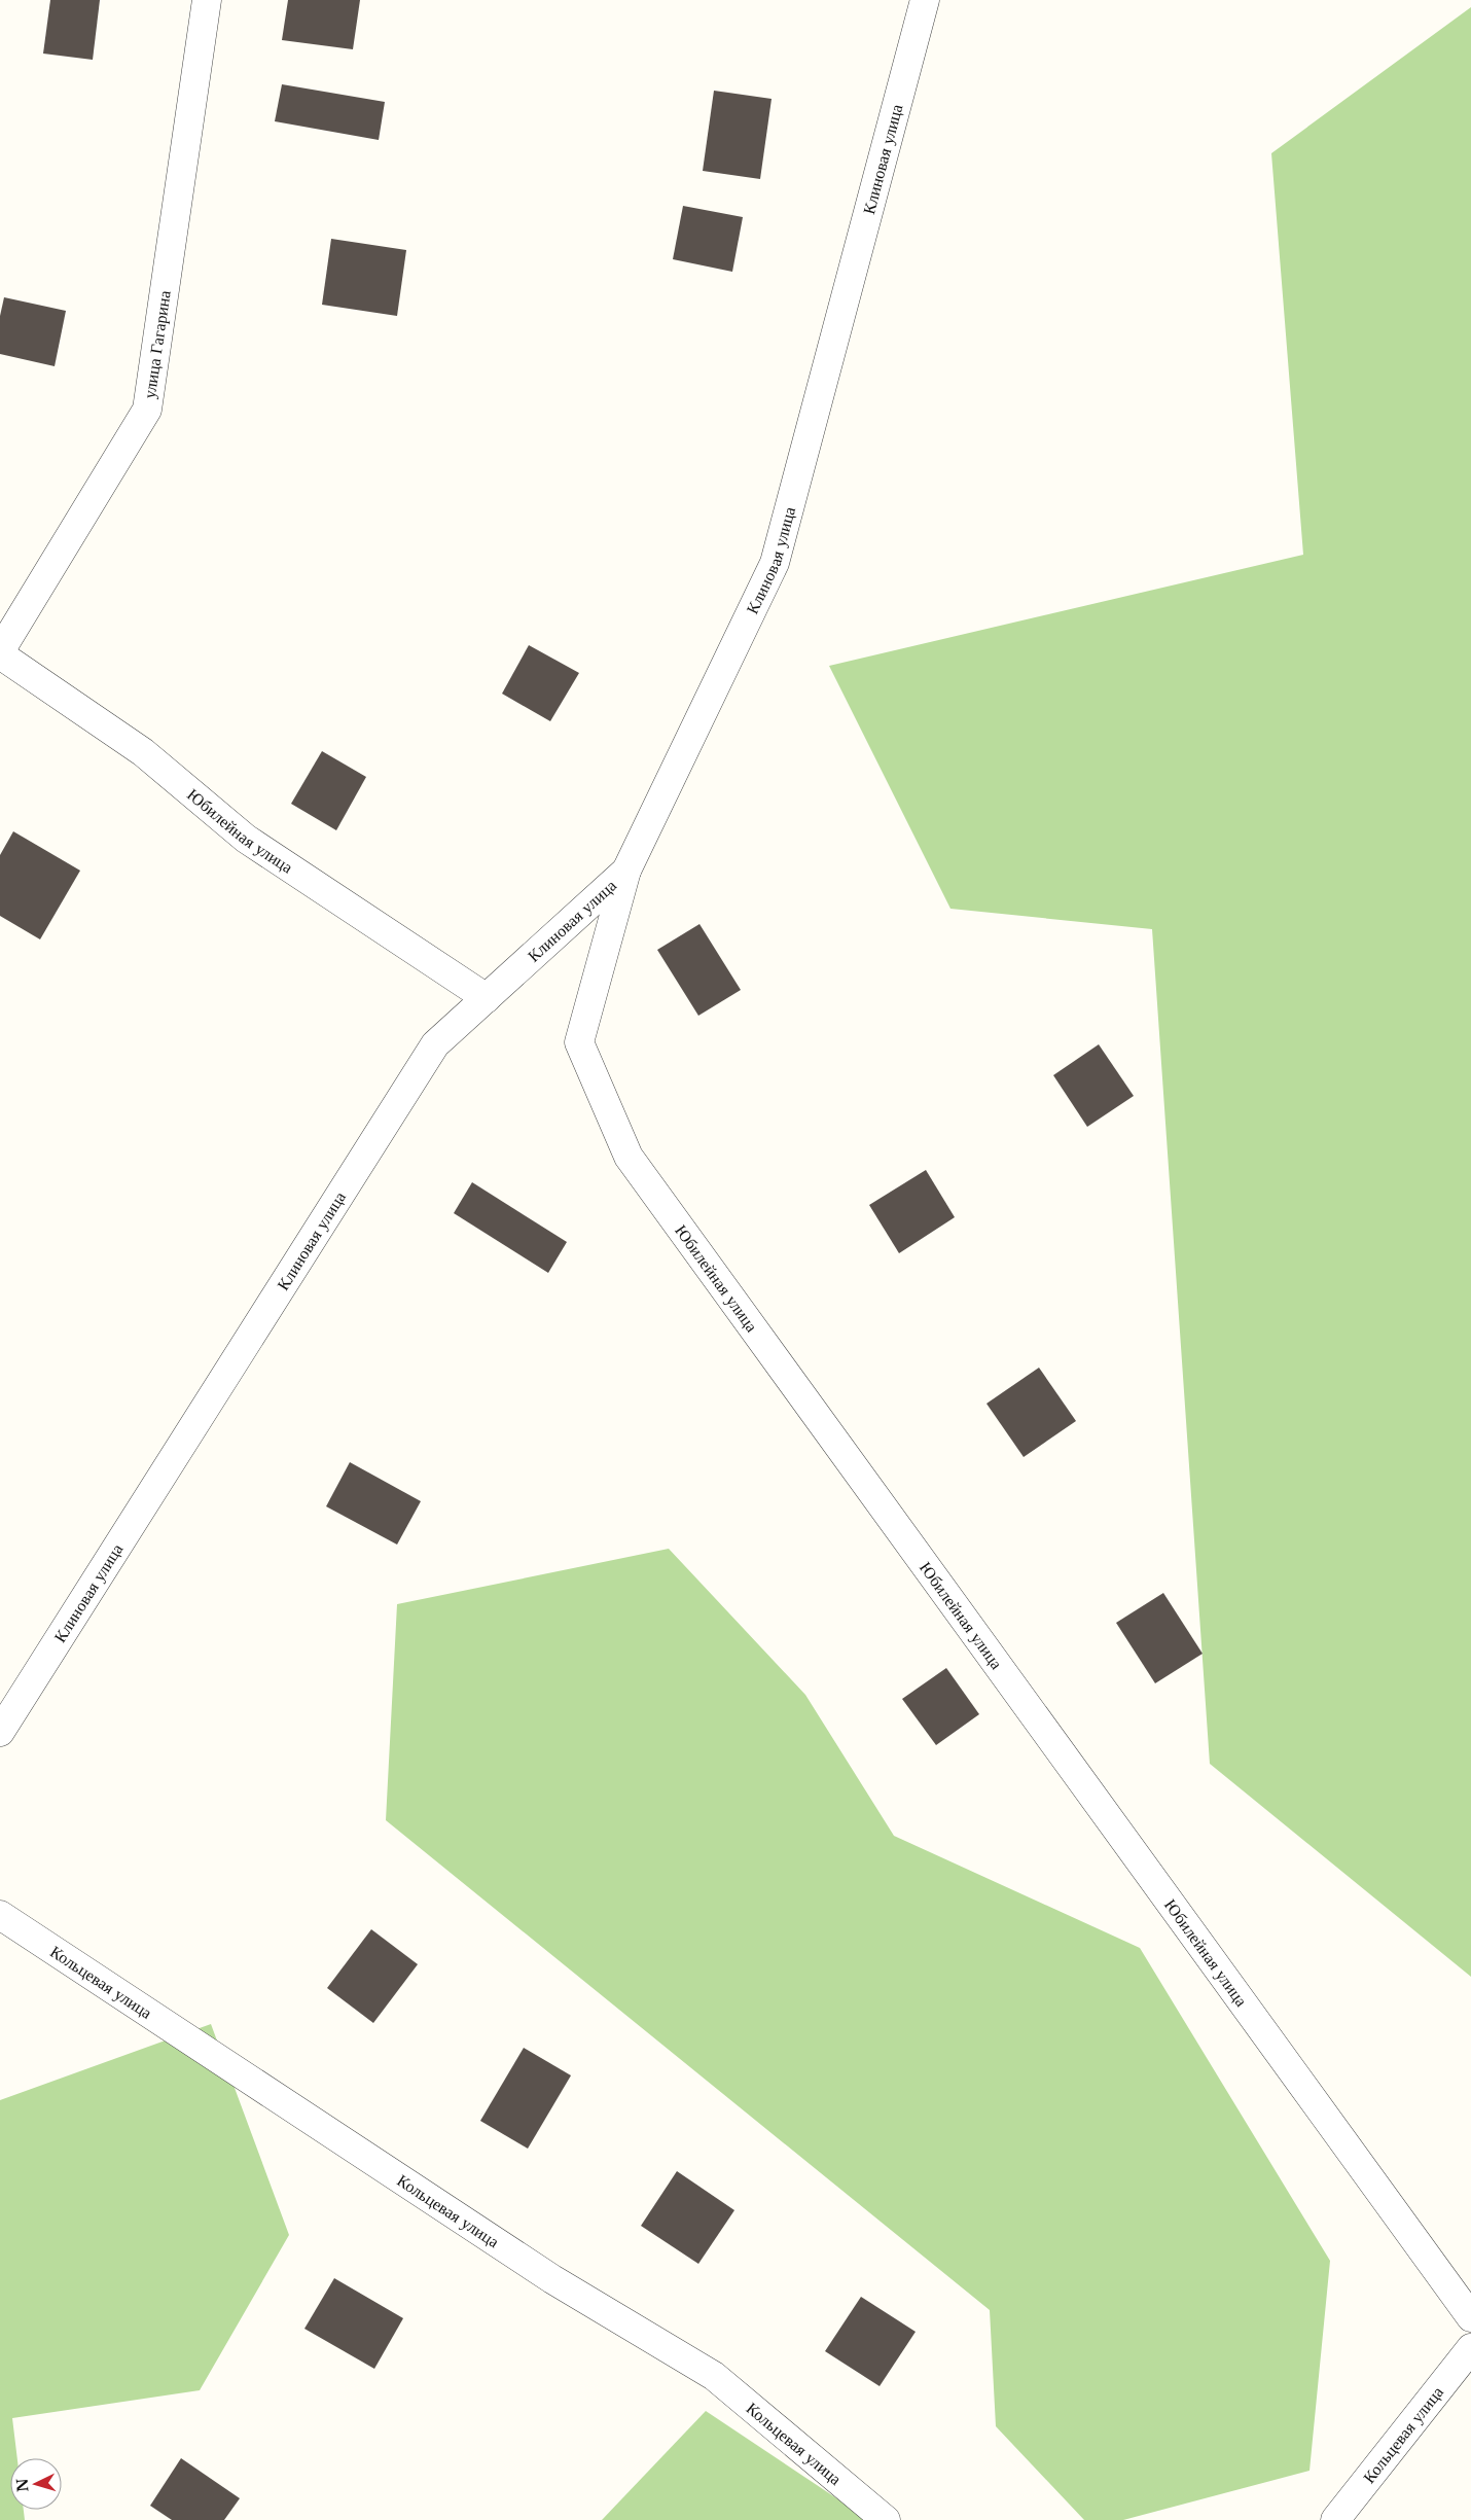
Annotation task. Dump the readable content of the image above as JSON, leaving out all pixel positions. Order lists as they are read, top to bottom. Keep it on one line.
{"streets":{"street":["Клиновая улица","улица Гагарина","Юбилейная улица","Кольцевая улица"]},"crossings":[["Клиновая улица","Юбилейная улица"],["улица Гагарина","Юбилейная улица"]],"north":"left"}
